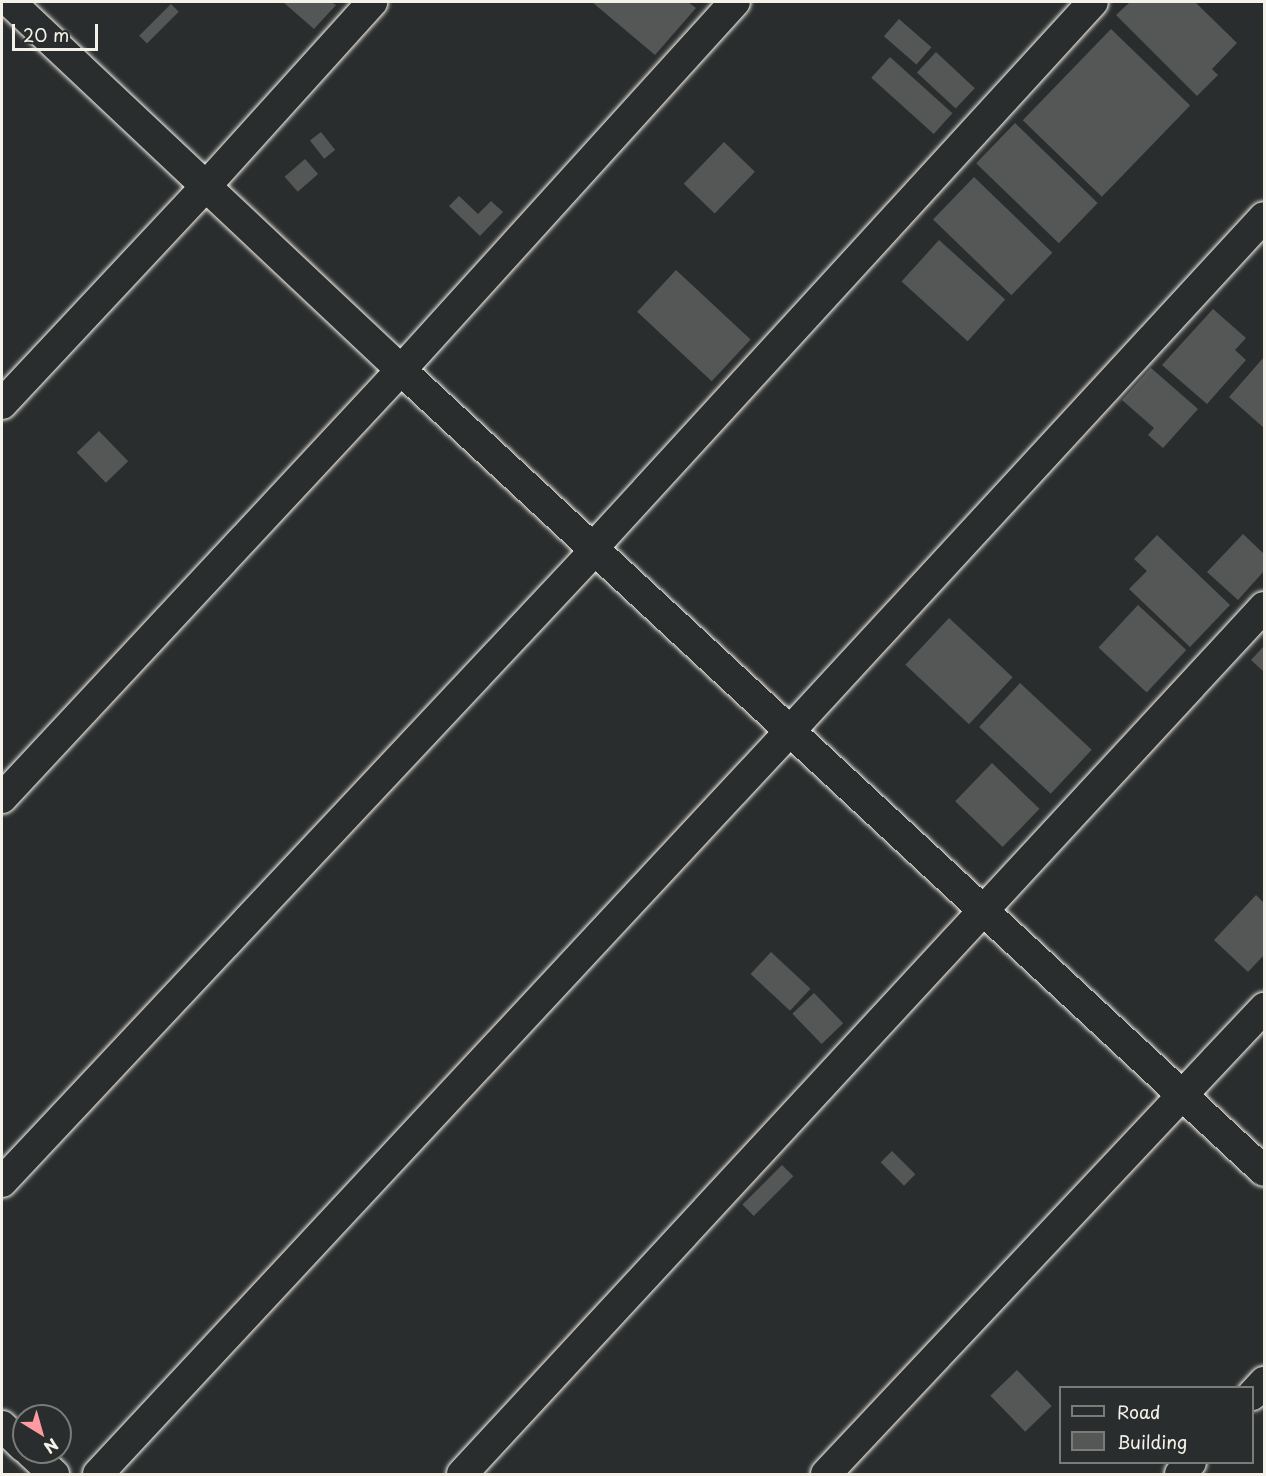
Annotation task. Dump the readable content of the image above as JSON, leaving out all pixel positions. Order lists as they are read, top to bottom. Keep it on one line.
{"legend":["Road","Building"],"scale_bar":"20 m","north":"bottom right"}
